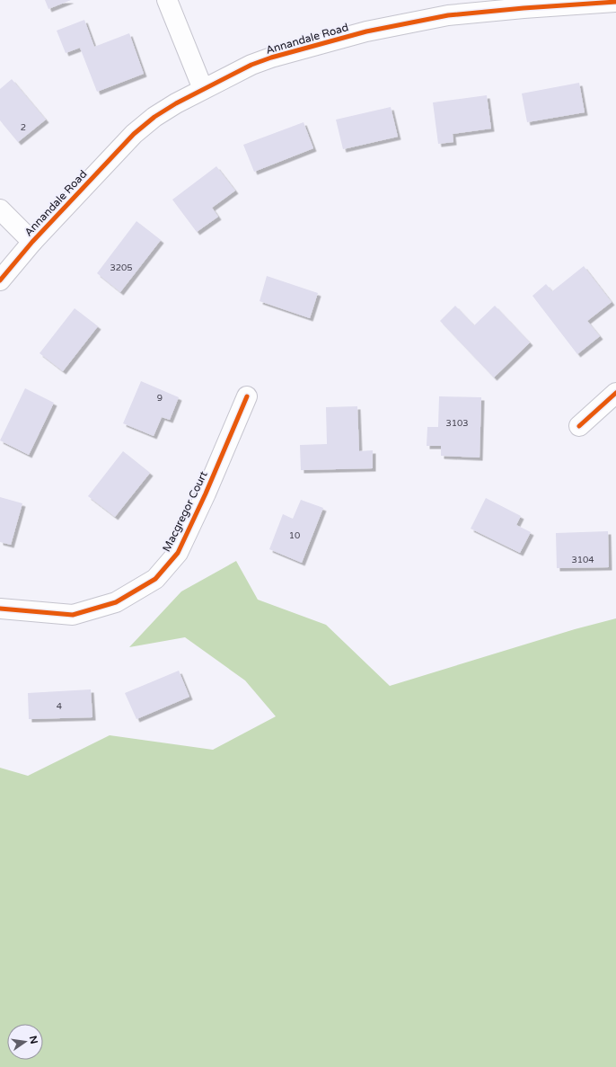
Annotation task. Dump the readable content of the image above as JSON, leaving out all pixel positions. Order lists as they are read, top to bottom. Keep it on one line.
{"streets":{"street":["Annandale Road","Macgregor Court"]},"house_numbers":["2","3205","9","3103","10","3104","4"],"north":"right"}
